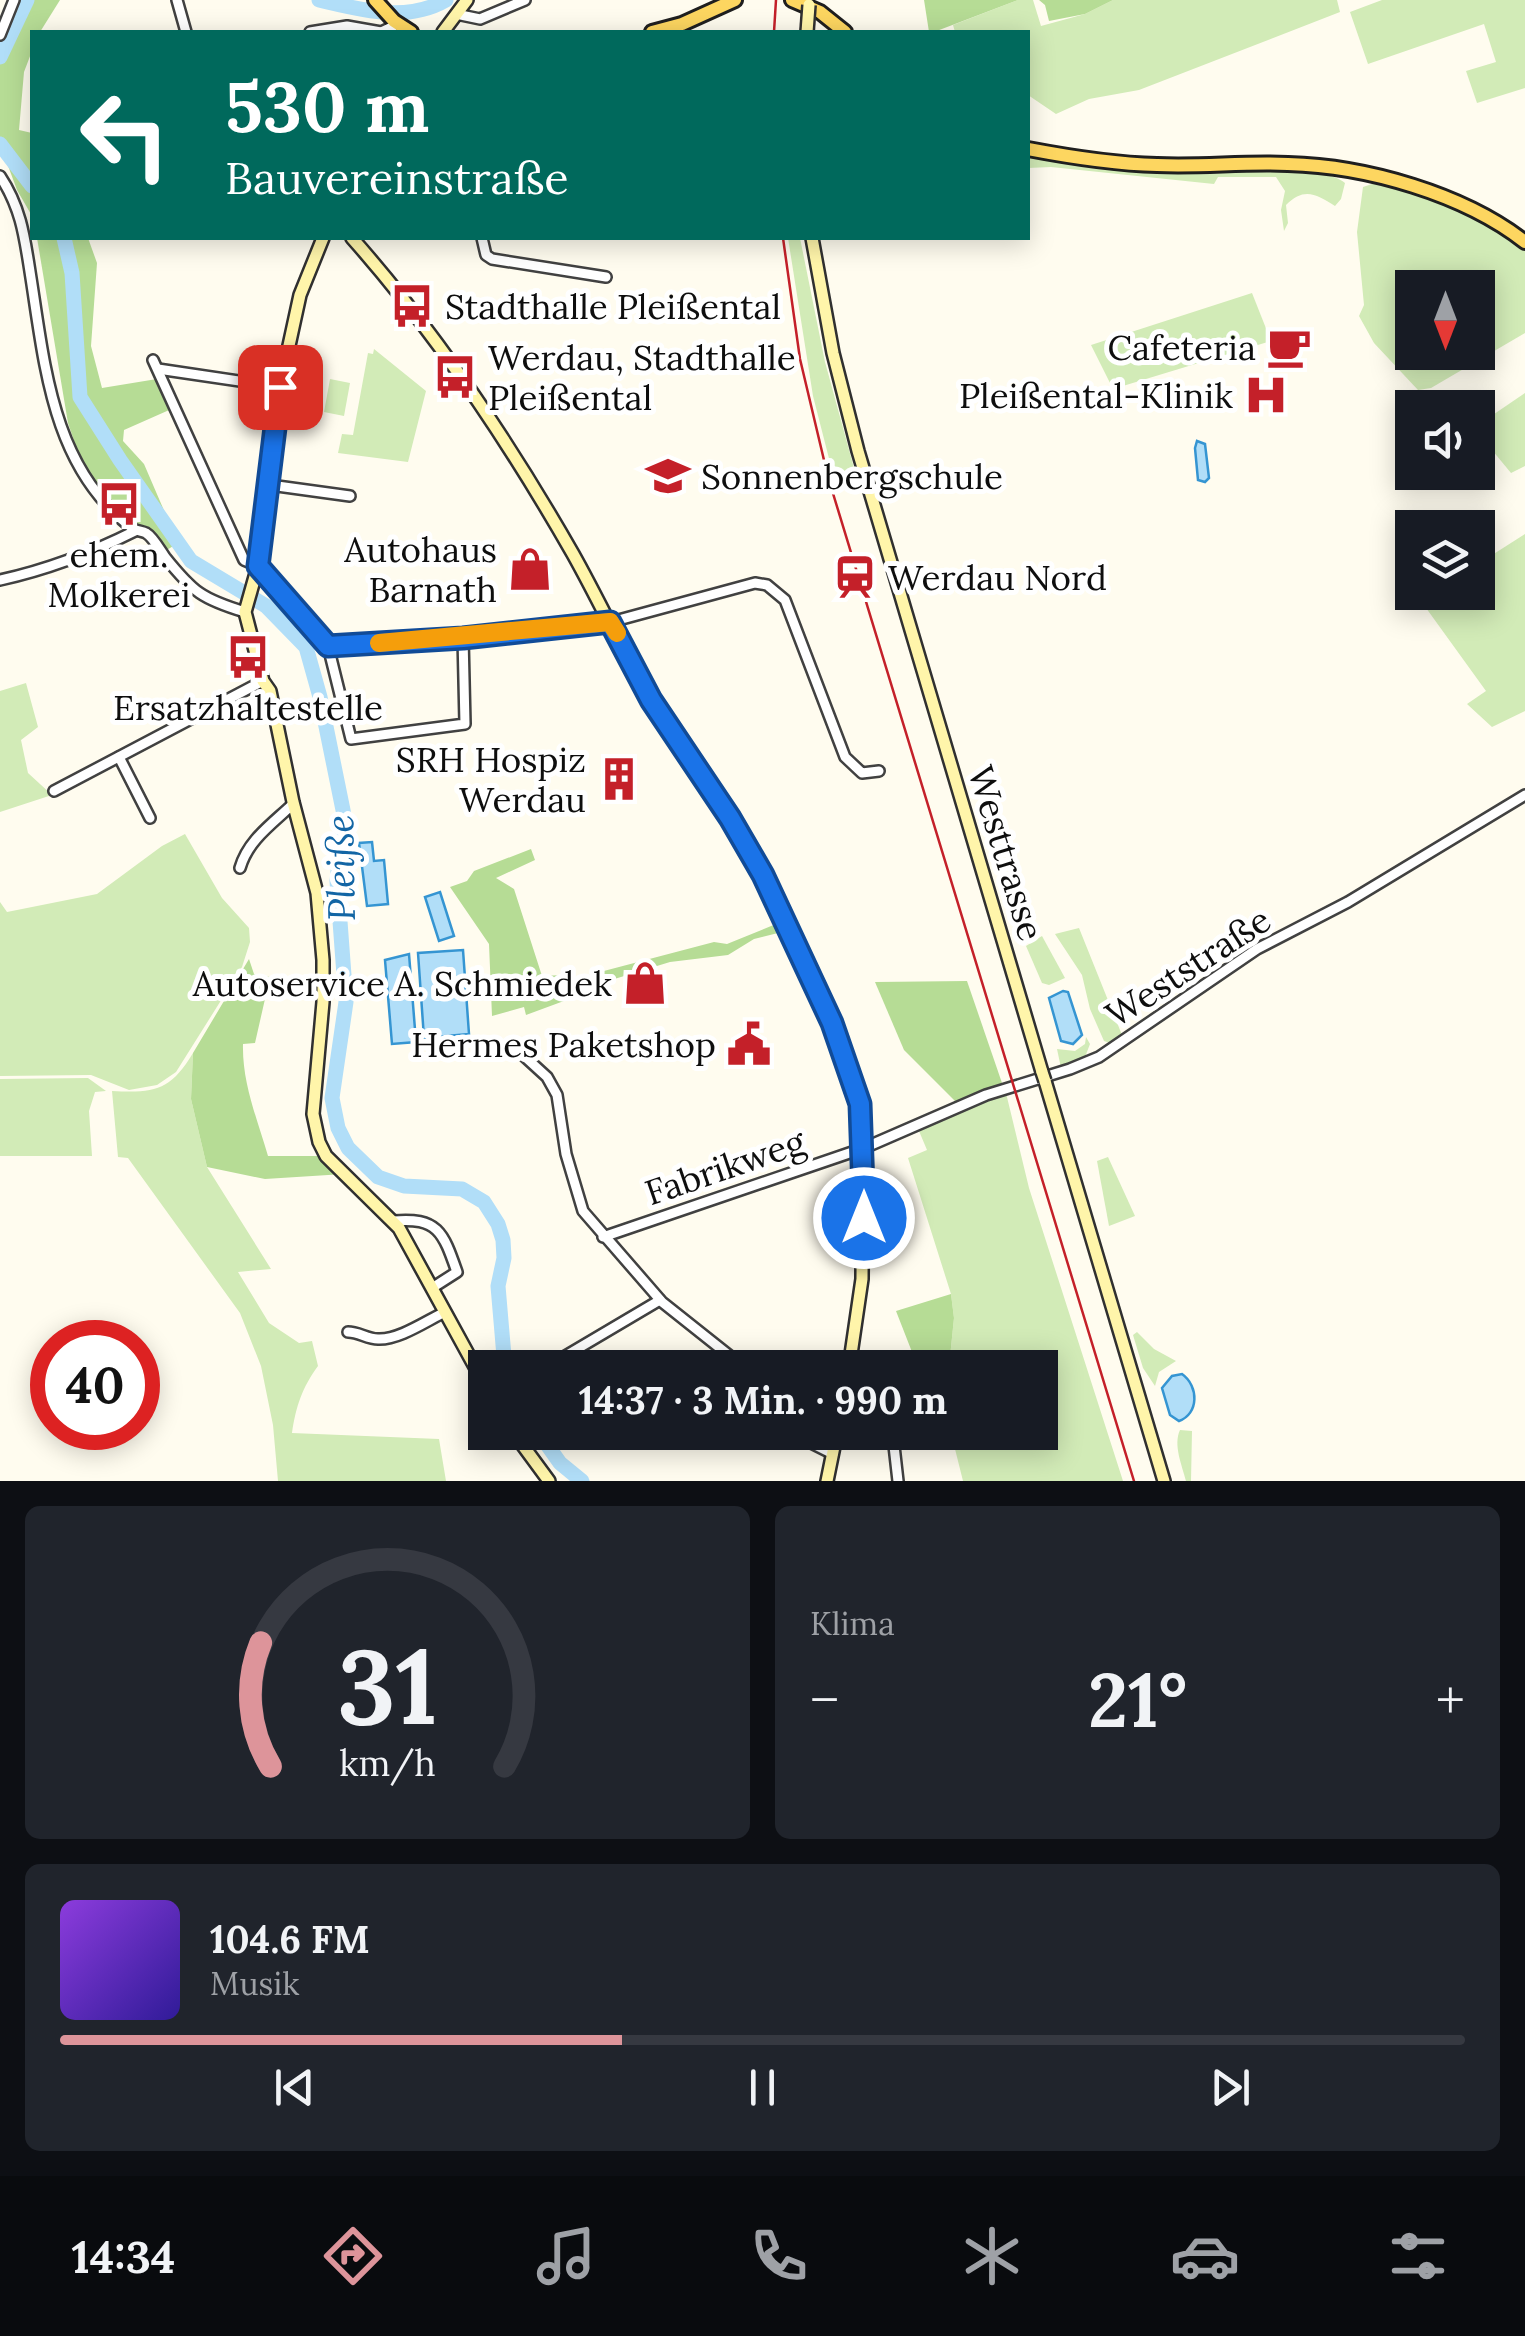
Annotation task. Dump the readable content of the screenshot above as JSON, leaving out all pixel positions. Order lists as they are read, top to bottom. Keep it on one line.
{"streets":{"street":["Westtrasse","Weststraße","Fabrikweg"]},"crossings":[["Weststraße","Fabrikweg"]],"water":["Pleiße"],"places":{"bus stop":["Stadthalle Pleißental","Werdau, Stadthalle Pleißental","ehem. Molkerei","Ersatzhaltestelle"],"cafe":["Cafeteria"],"hospital":["Pleißental-Klinik"],"school or university":["Sonnenbergschule"],"shop":["Autohaus Barnath","Autoservice A. Schmiedek"],"station":["Werdau Nord"],"building":["SRH Hospiz Werdau"],"public building":["Hermes Paketshop"]},"north":"bottom","page":{"turn":["530 m","Bauvereinstraße"],"limit":"40","trip":"14:37 · 3 Min. · 990 m","tile":"Klima","heat":["−","21°","+"],"song":["104.6 FM","Musik"],"tabs":"14:34","gauge":["31","km/h"]}}
